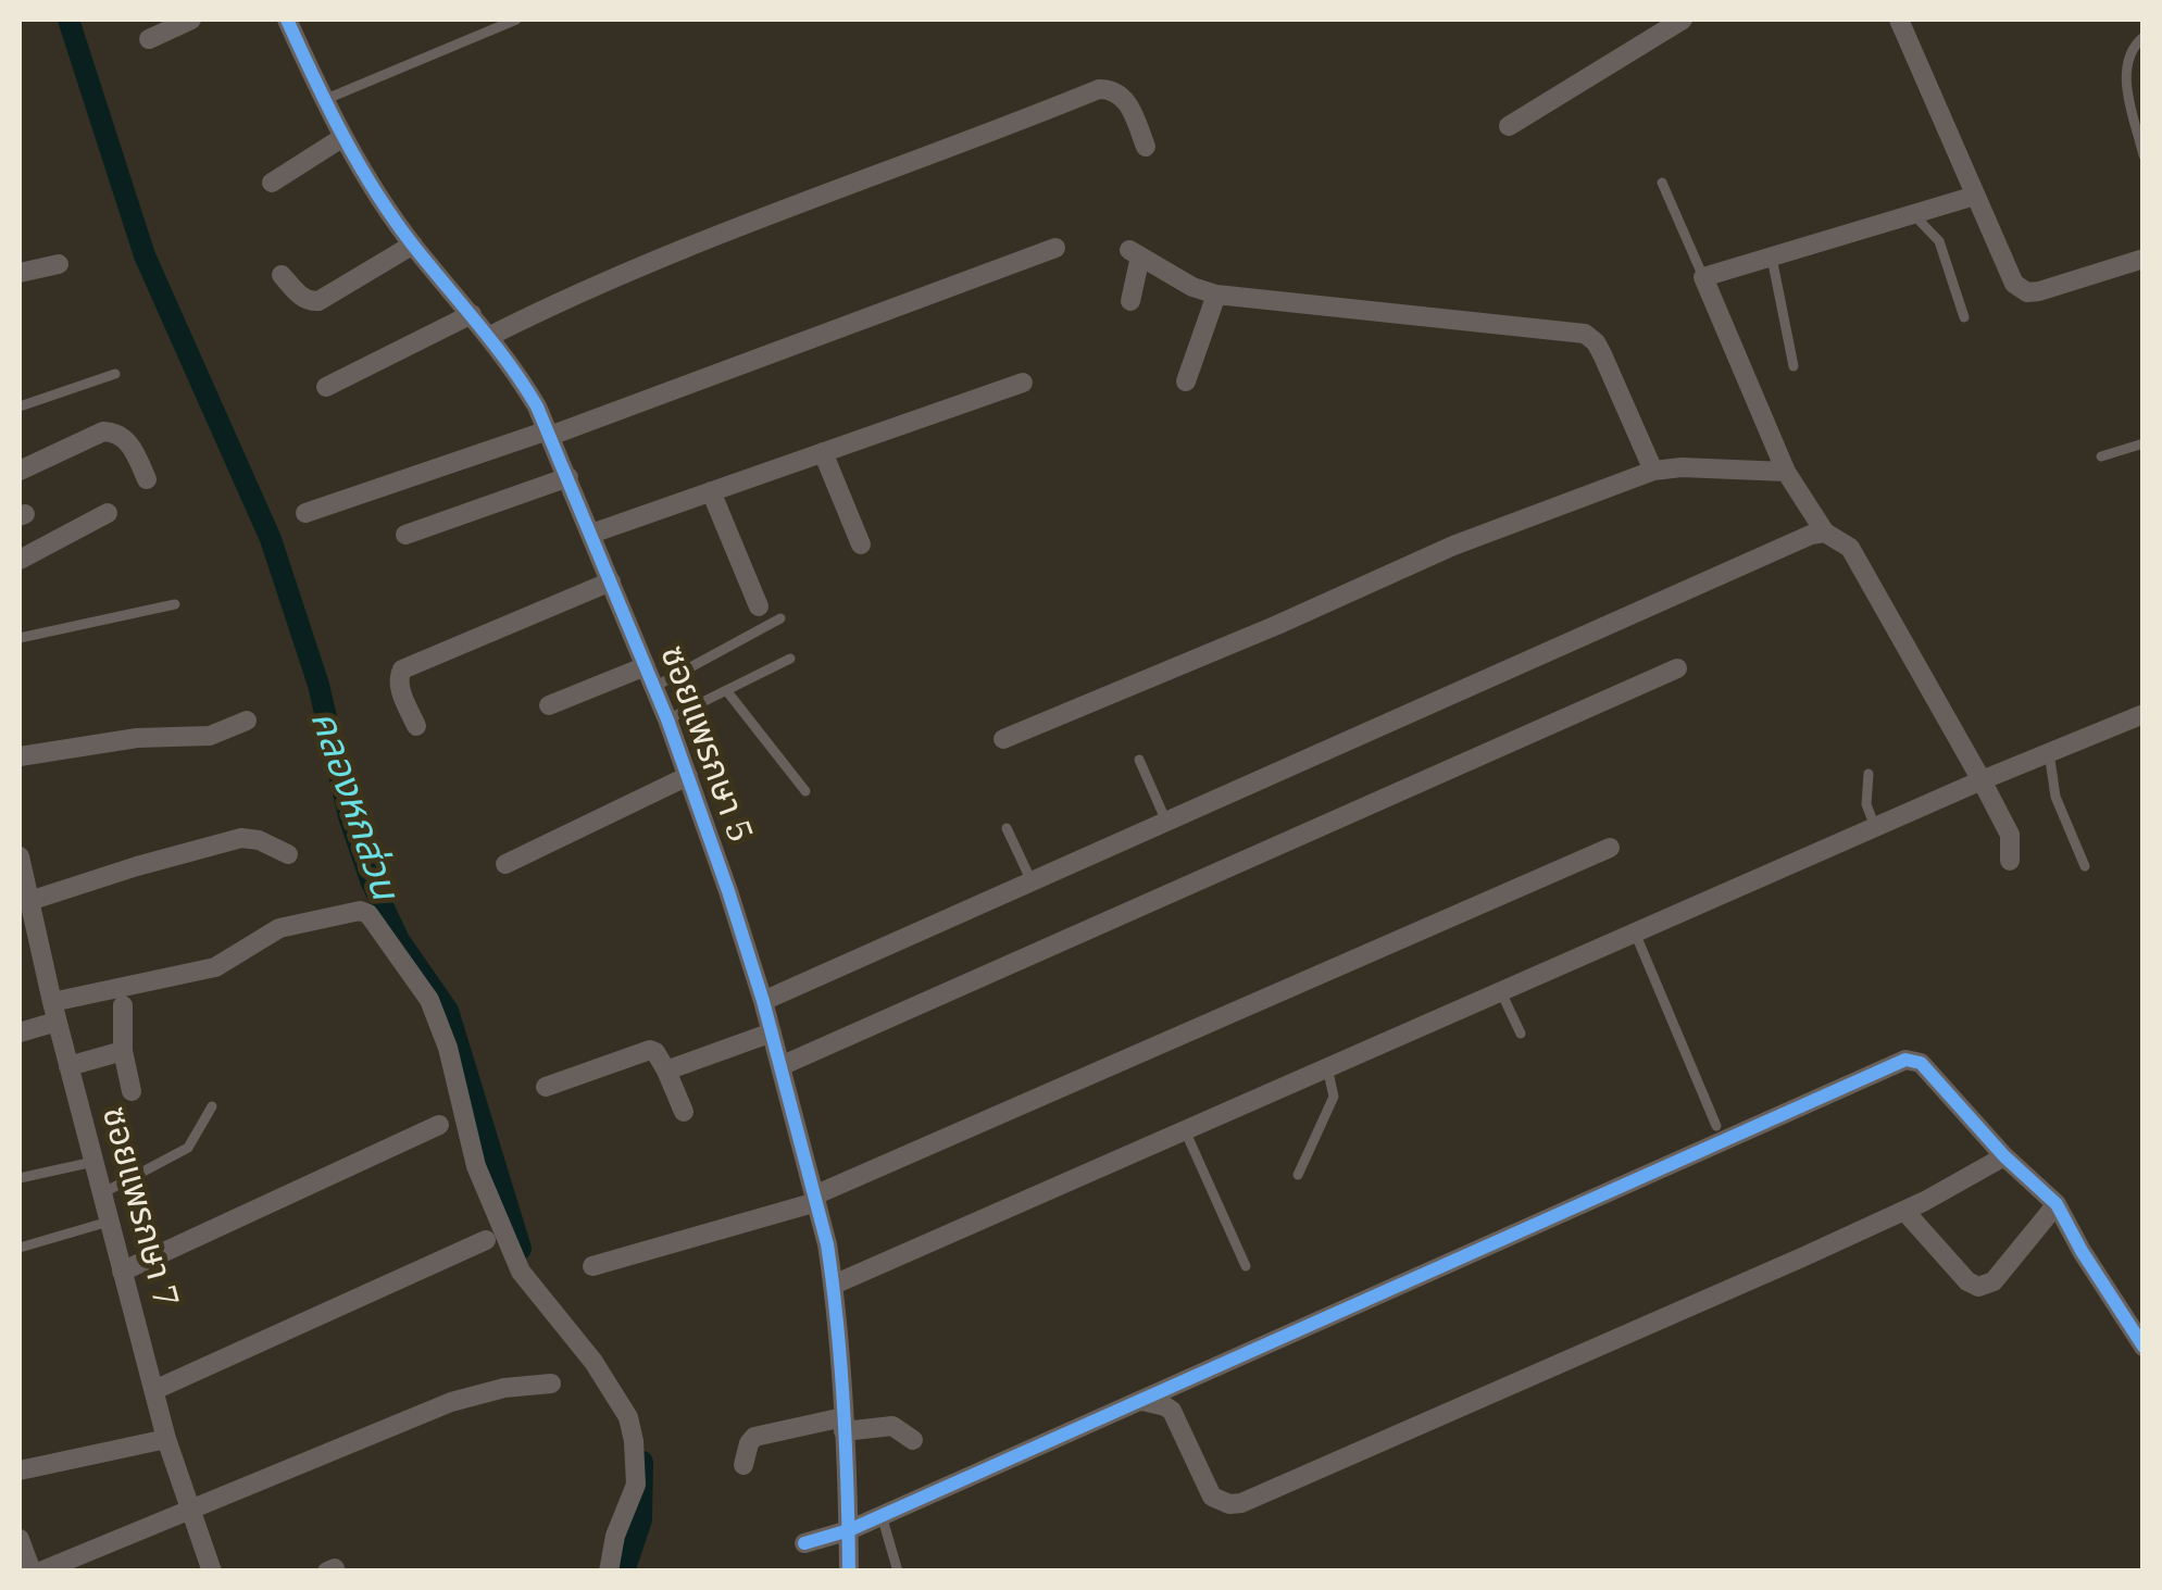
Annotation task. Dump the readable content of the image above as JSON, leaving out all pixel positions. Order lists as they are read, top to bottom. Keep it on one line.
{"streets":{"street":["ซอยแพรกษา 5","ซอยแพรกษา 7"]},"water":["คลองหกส่วน"]}
